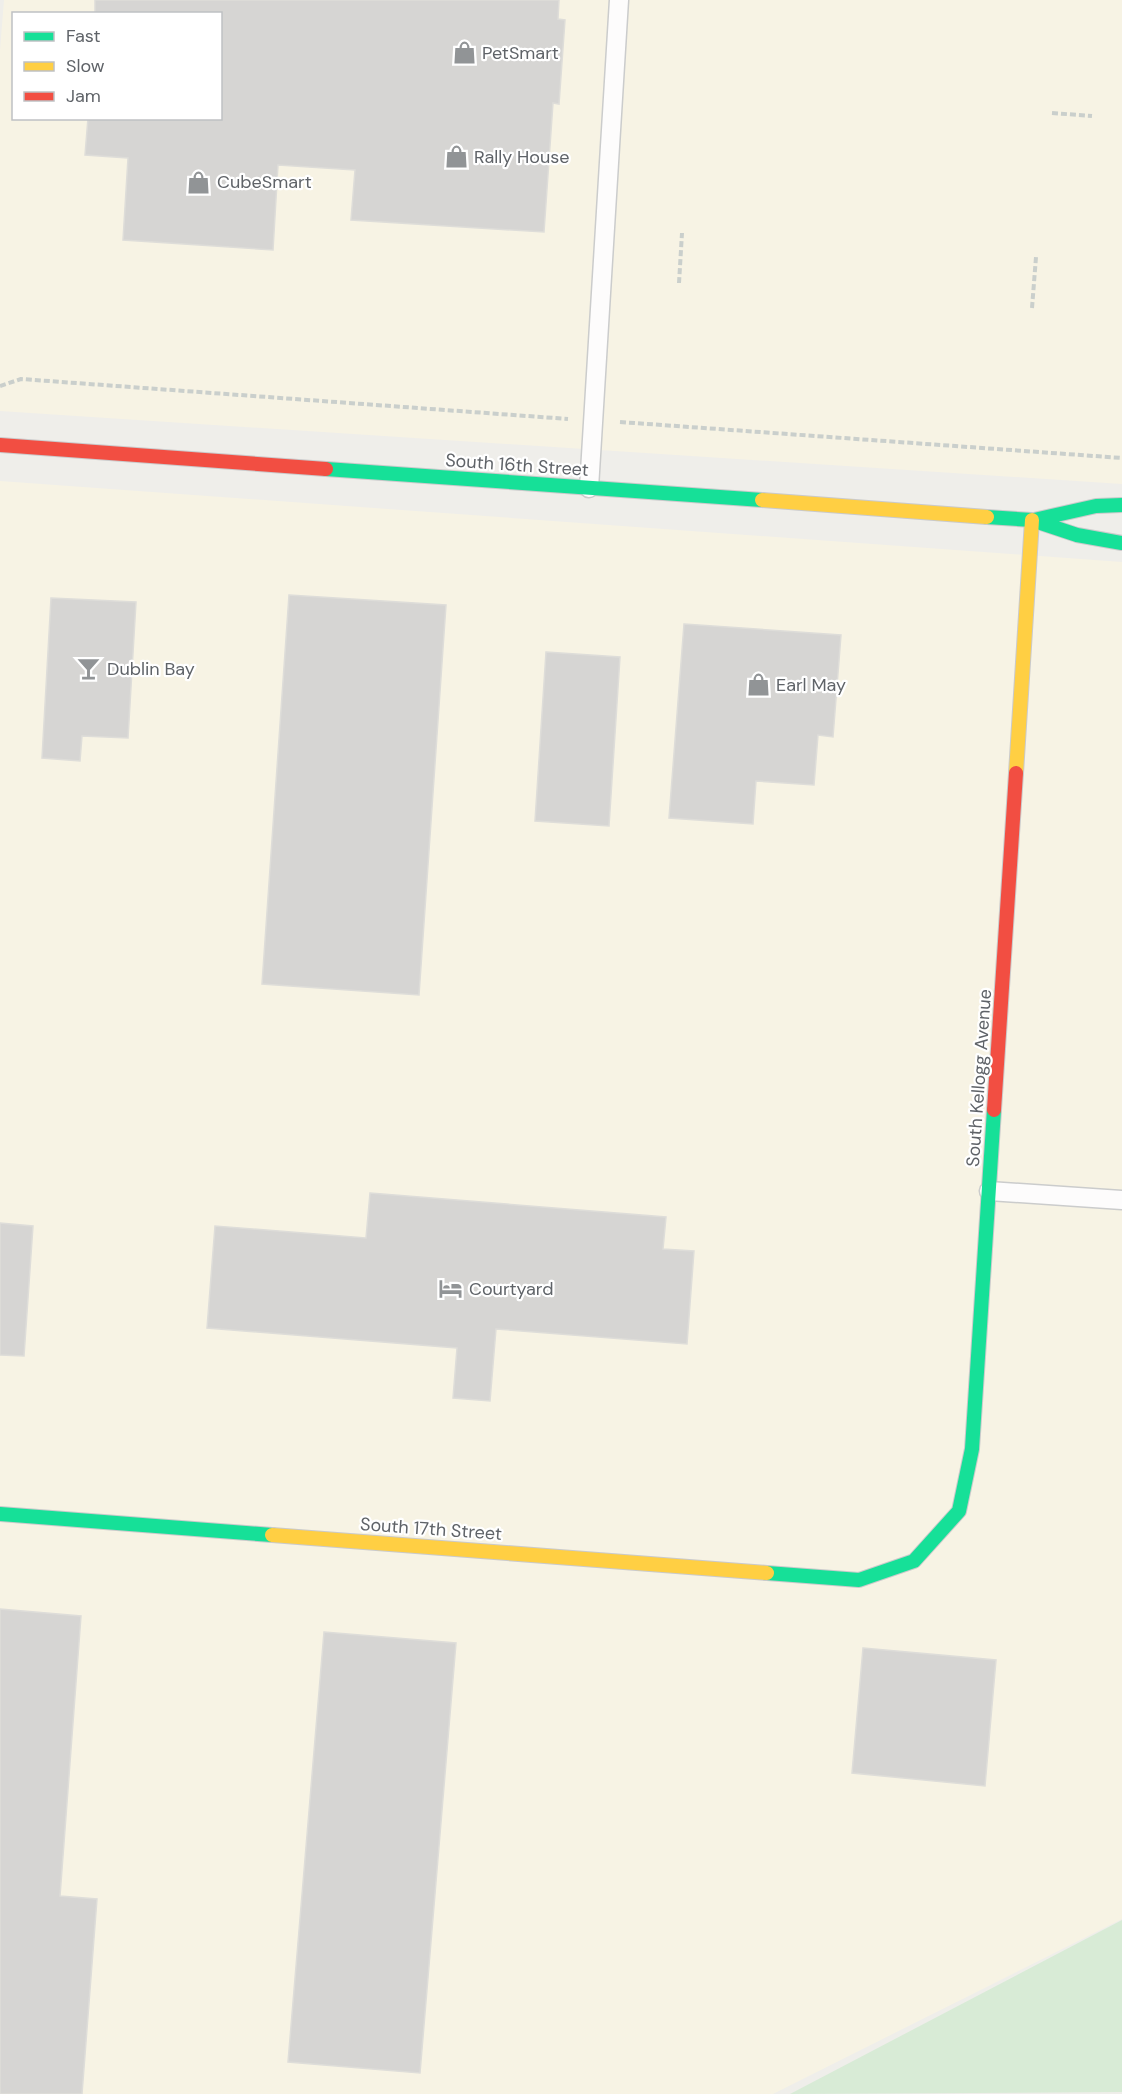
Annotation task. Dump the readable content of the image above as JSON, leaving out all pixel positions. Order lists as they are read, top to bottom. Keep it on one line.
{"streets":{"street":["South 16th Street","South Kellogg Avenue","South 17th Street"]},"crossings":[["South 16th Street","South Kellogg Avenue"],["South Kellogg Avenue","South 17th Street"]],"places":{"shop":["PetSmart","Rally House","CubeSmart","Earl May"],"bar":["Dublin Bay"],"hotel":["Courtyard"]},"legend":["Fast","Slow","Jam"]}
